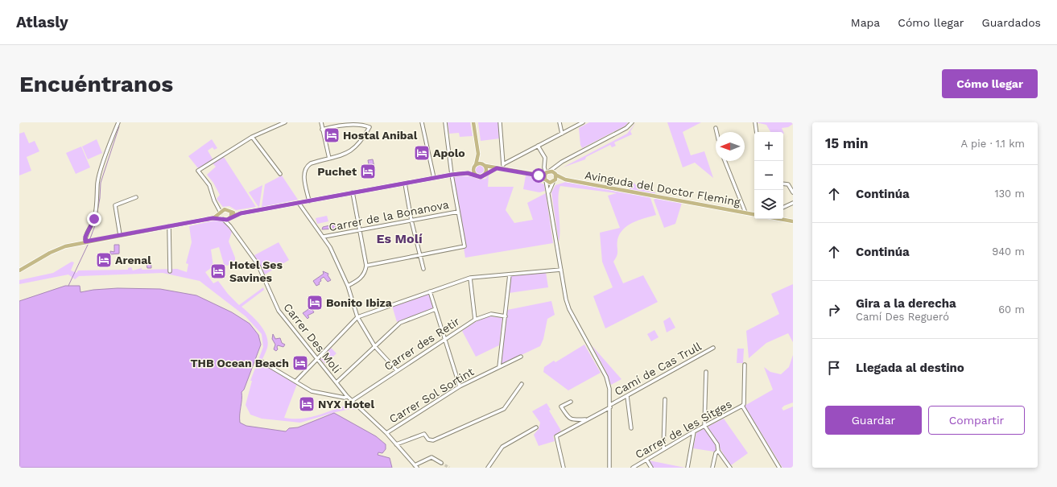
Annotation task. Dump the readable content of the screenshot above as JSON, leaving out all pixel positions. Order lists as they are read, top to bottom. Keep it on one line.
{"streets":{"main road":["Avinguda del Doctor Fleming"],"street":["Carrer de la Bonanova","Carrer Des Molí","Carrer des Retir","Camí de Cas Trull","Carrer Sol Sortint","Carrer de les Sitges"]},"crossings":[["Carrer Des Molí","Carrer des Retir"],["Carrer Des Molí","Carrer Sol Sortint"]],"districts":["Es Molí"],"places":{"hotel":["Hostal Anibal","Apolo","Puchet","Arenal","Hotel Ses Savines","Bonito Ibiza","THB Ocean Beach","NYX Hotel"]},"north":"left","page":{"header":"Atlasly","nav":["Mapa","Cómo llegar","Guardados"],"buttons":["Cómo llegar",["Guardar","Compartir"]],"title":"Encuéntranos","heading":["15 min","A pie · 1.1 km"],"map_buttons":["+","−"],"list":[["Continúa","130 m"],["Continúa","940 m"],["Gira a la derecha","Camí Des Regueró","60 m"],"Llegada al destino"]}}
